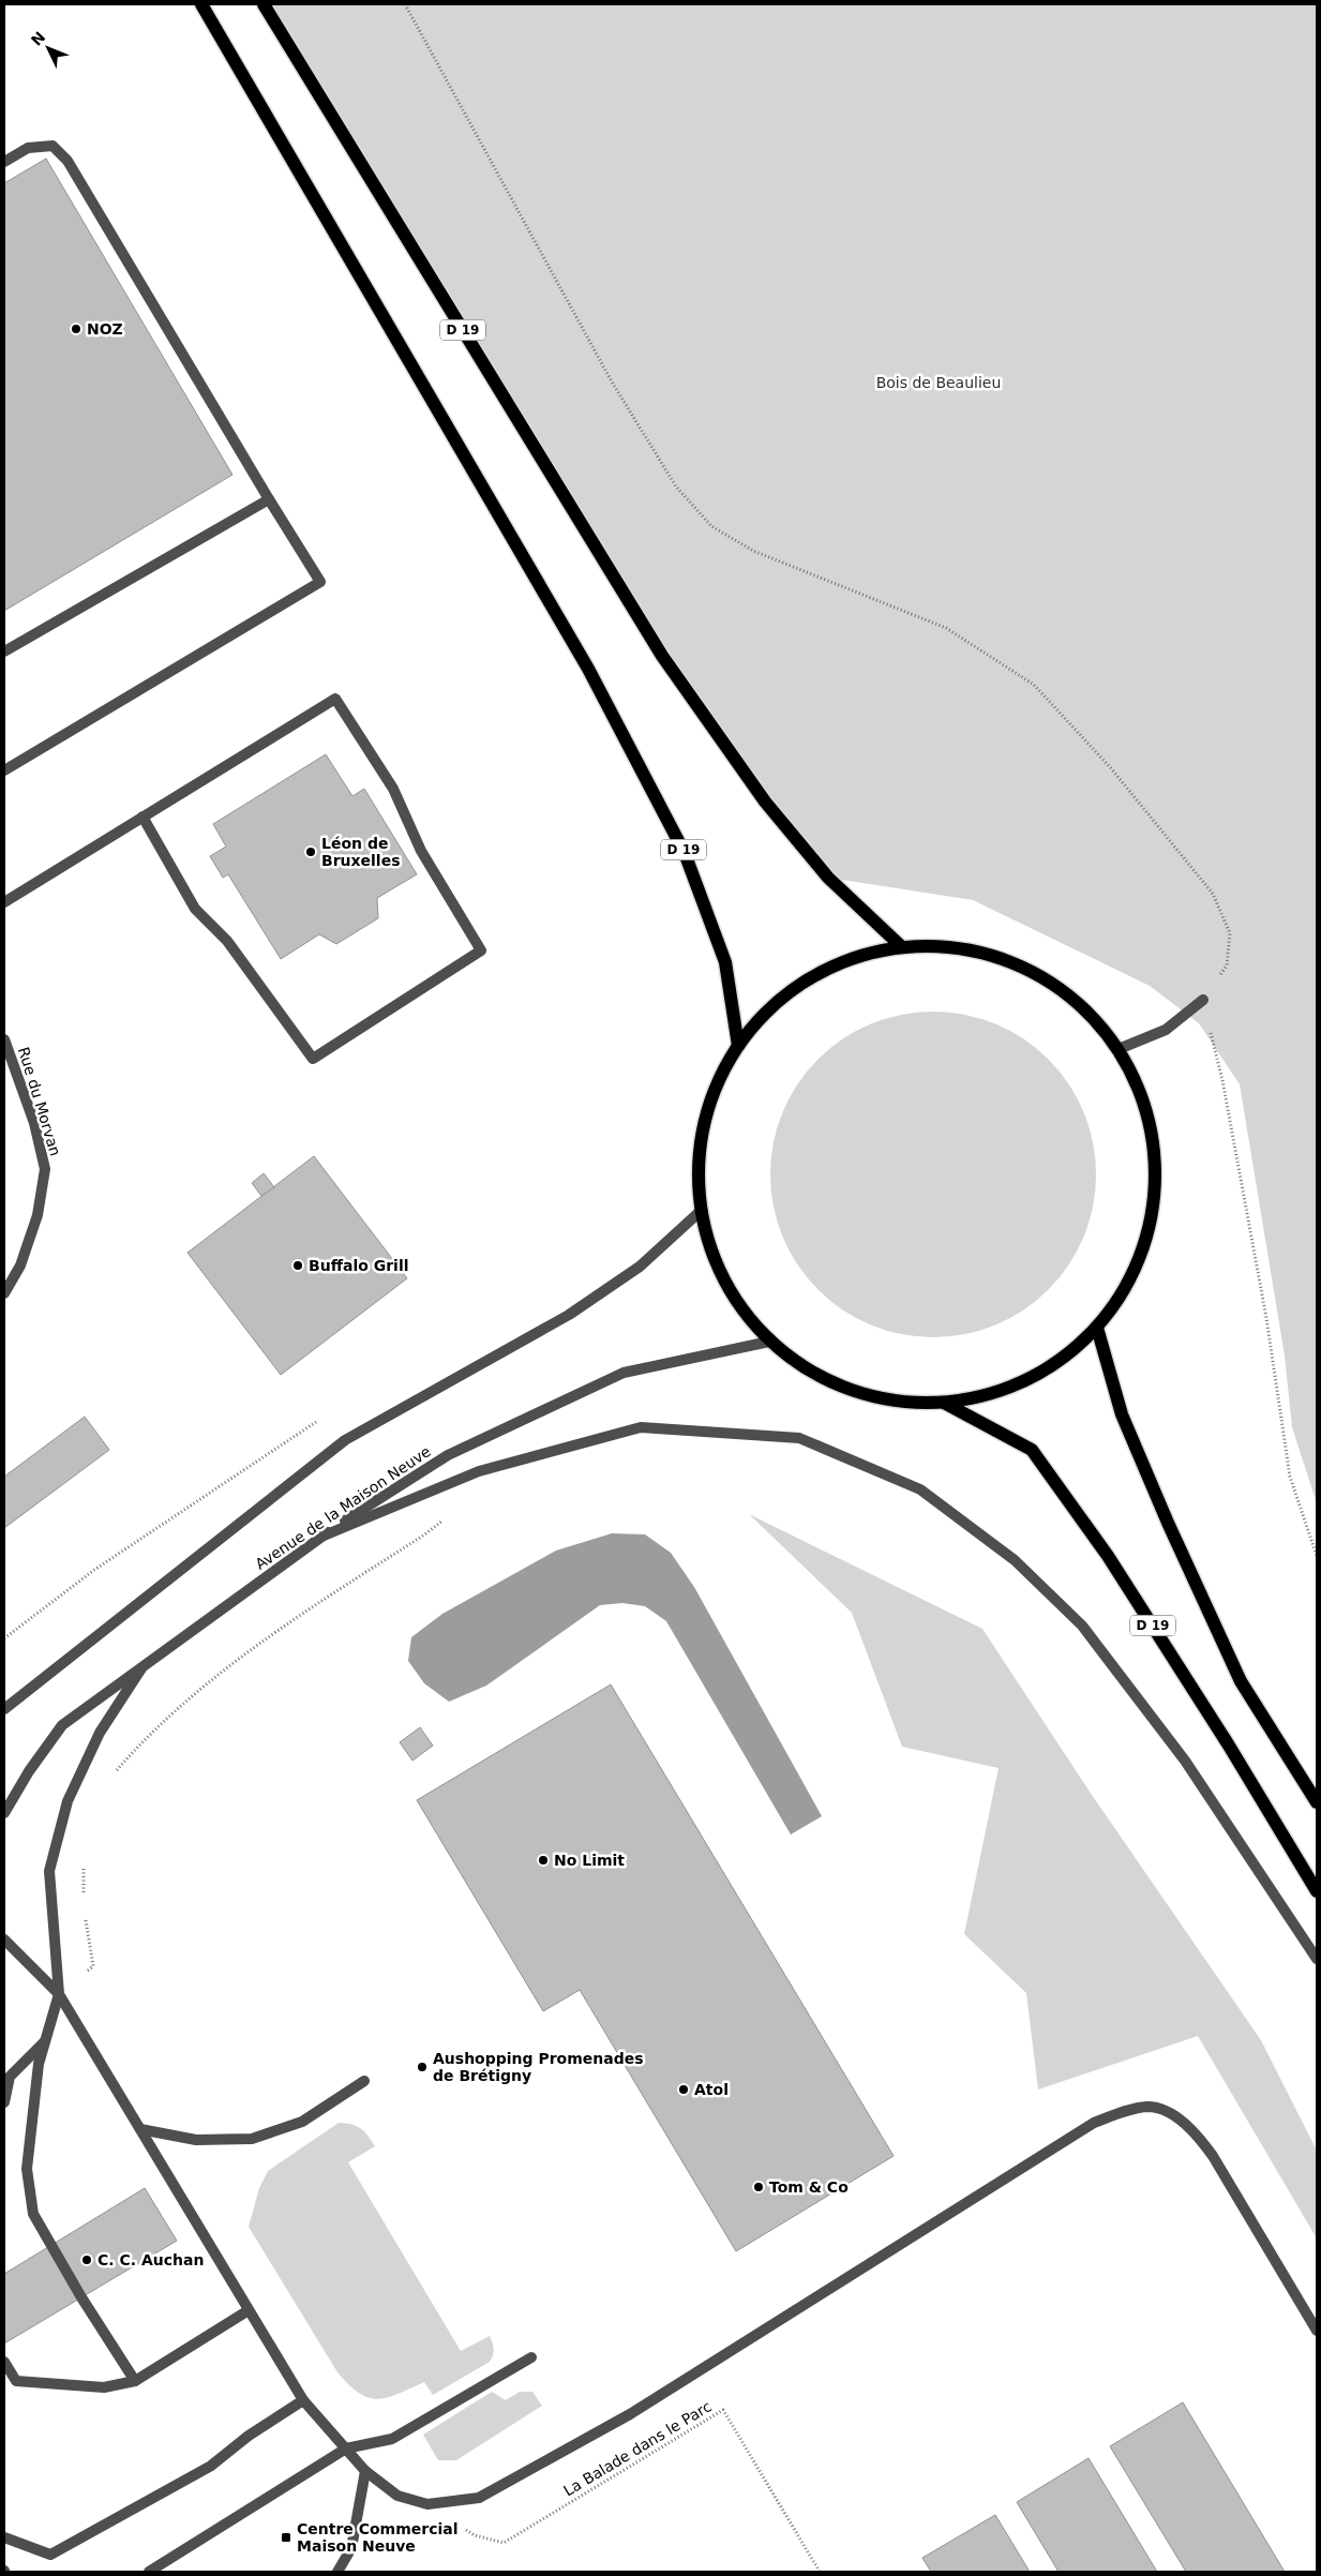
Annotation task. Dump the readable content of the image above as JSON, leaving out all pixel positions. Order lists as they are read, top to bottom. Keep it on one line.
{"streets":{"main road":["D 19"],"street":["Rue du Morvan","Avenue de la Maison Neuve"],"path":["La Balade dans le Parc"]},"parks":["Bois de Beaulieu"],"places":{"other":["NOZ","Léon de Bruxelles","Buffalo Grill","No Limit","Aushopping Promenades de Brétigny","Atol","Tom & Co","C. C. Auchan"],"transit":["Centre Commercial Maison Neuve"]},"north":"top left"}
